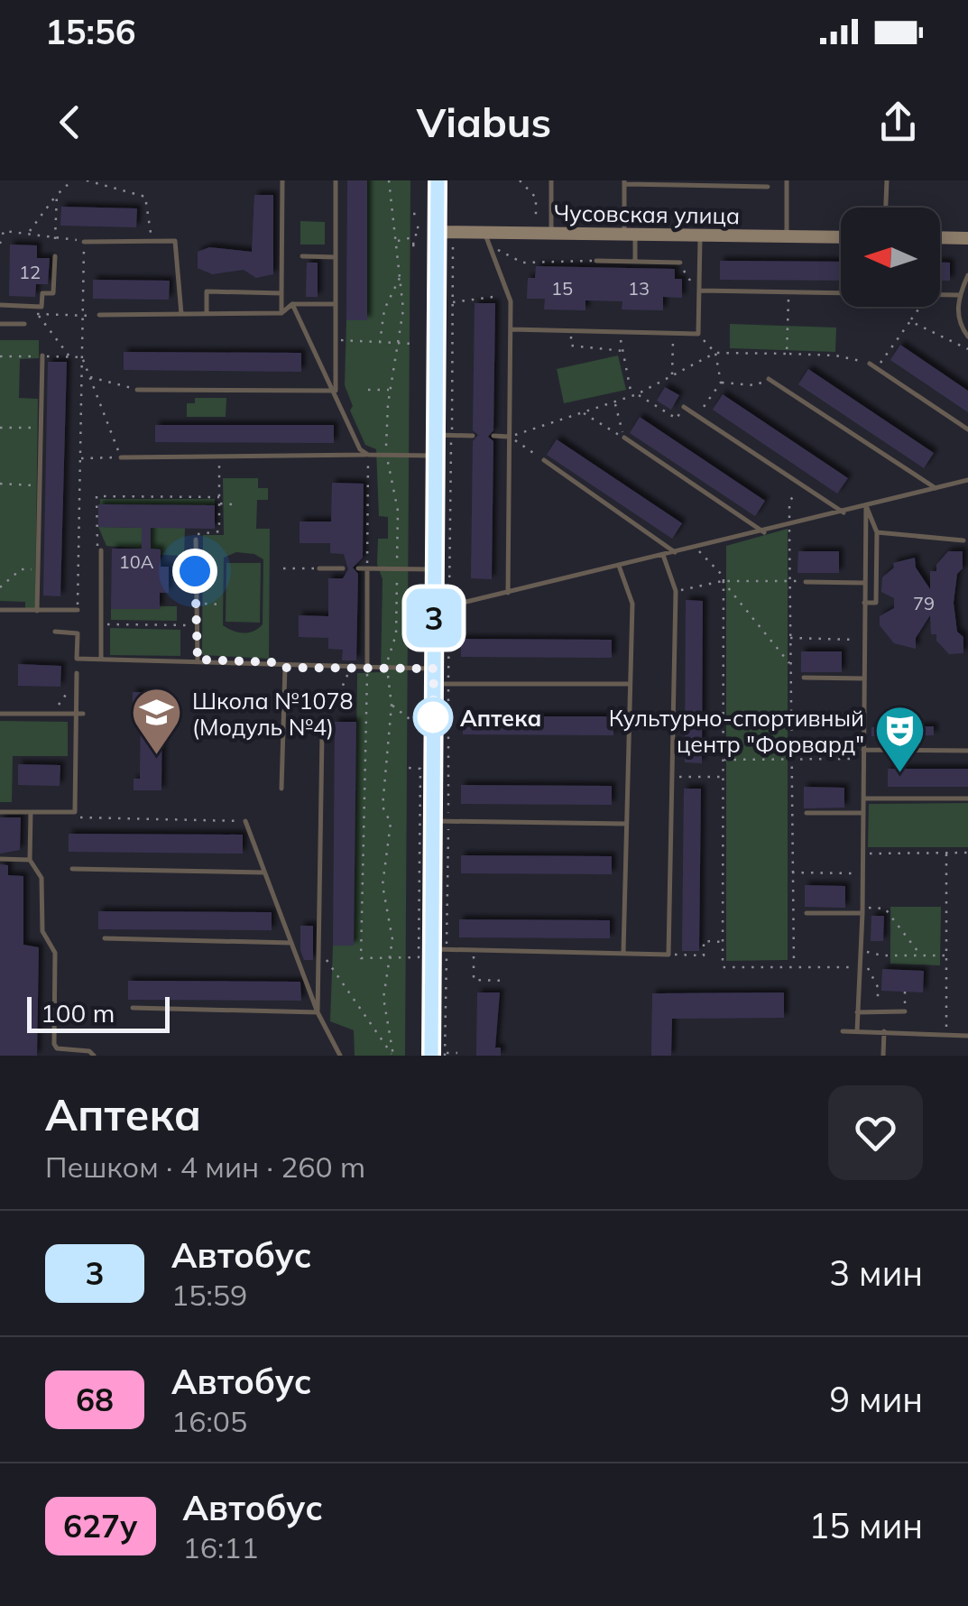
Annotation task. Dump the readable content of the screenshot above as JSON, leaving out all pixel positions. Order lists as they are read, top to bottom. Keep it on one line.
{"streets":{"street":["Чусовская улица"]},"places":{"other":["Аптека"],"school or university":["Школа №1078 (Модуль №4)"],"theatre":["Культурно-спортивный центр \"Форвард\""]},"lines":["bus line 3"],"house_numbers":["12","15","13","10А","79"],"scale_bar":"100 m","north":"left","page":{"status":"15:56","header":"Viabus","on_map":"3","scale":"100 m","heading":["Аптека","Пешком · 4 мин · 260 m"],"list":[{"mark":"3","name":"Автобус","note":"15:59","value":"3 мин"},{"mark":"68","name":"Автобус","note":"16:05","value":"9 мин"},{"mark":"627у","name":"Автобус","note":"16:11","value":"15 мин"}]}}
